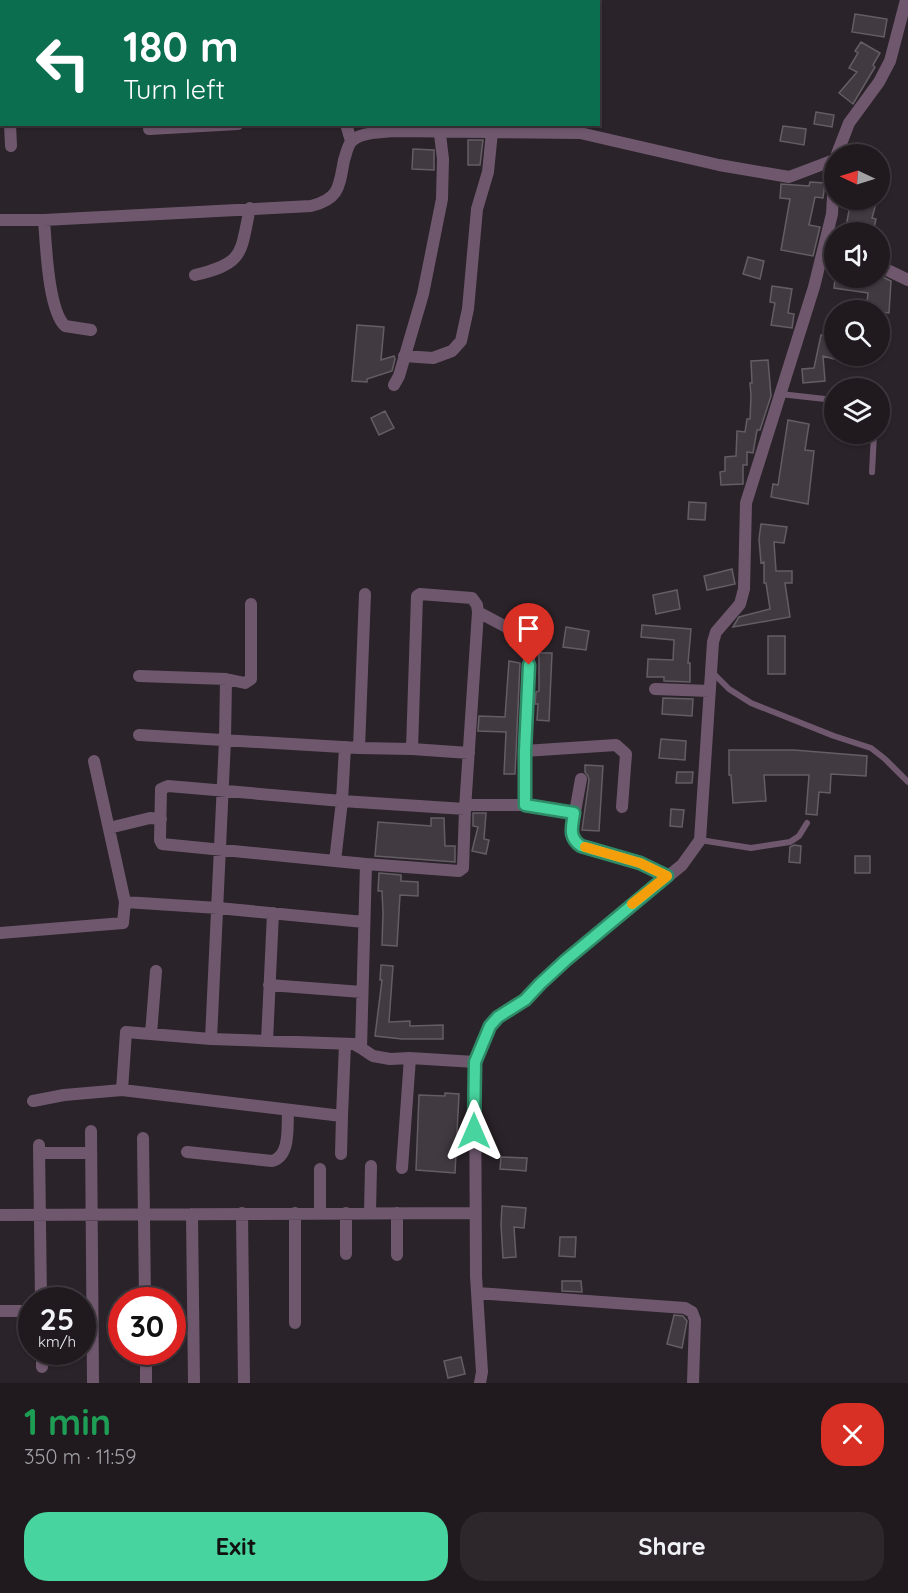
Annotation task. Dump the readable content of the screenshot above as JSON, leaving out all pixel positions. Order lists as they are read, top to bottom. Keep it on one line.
{"north":"left","page":{"turn":["180 m","Turn left"],"speed":"25 km/h","limit":"30","heading":["1 min","350 m · 11:59"],"buttons":["Exit","Share"]}}
